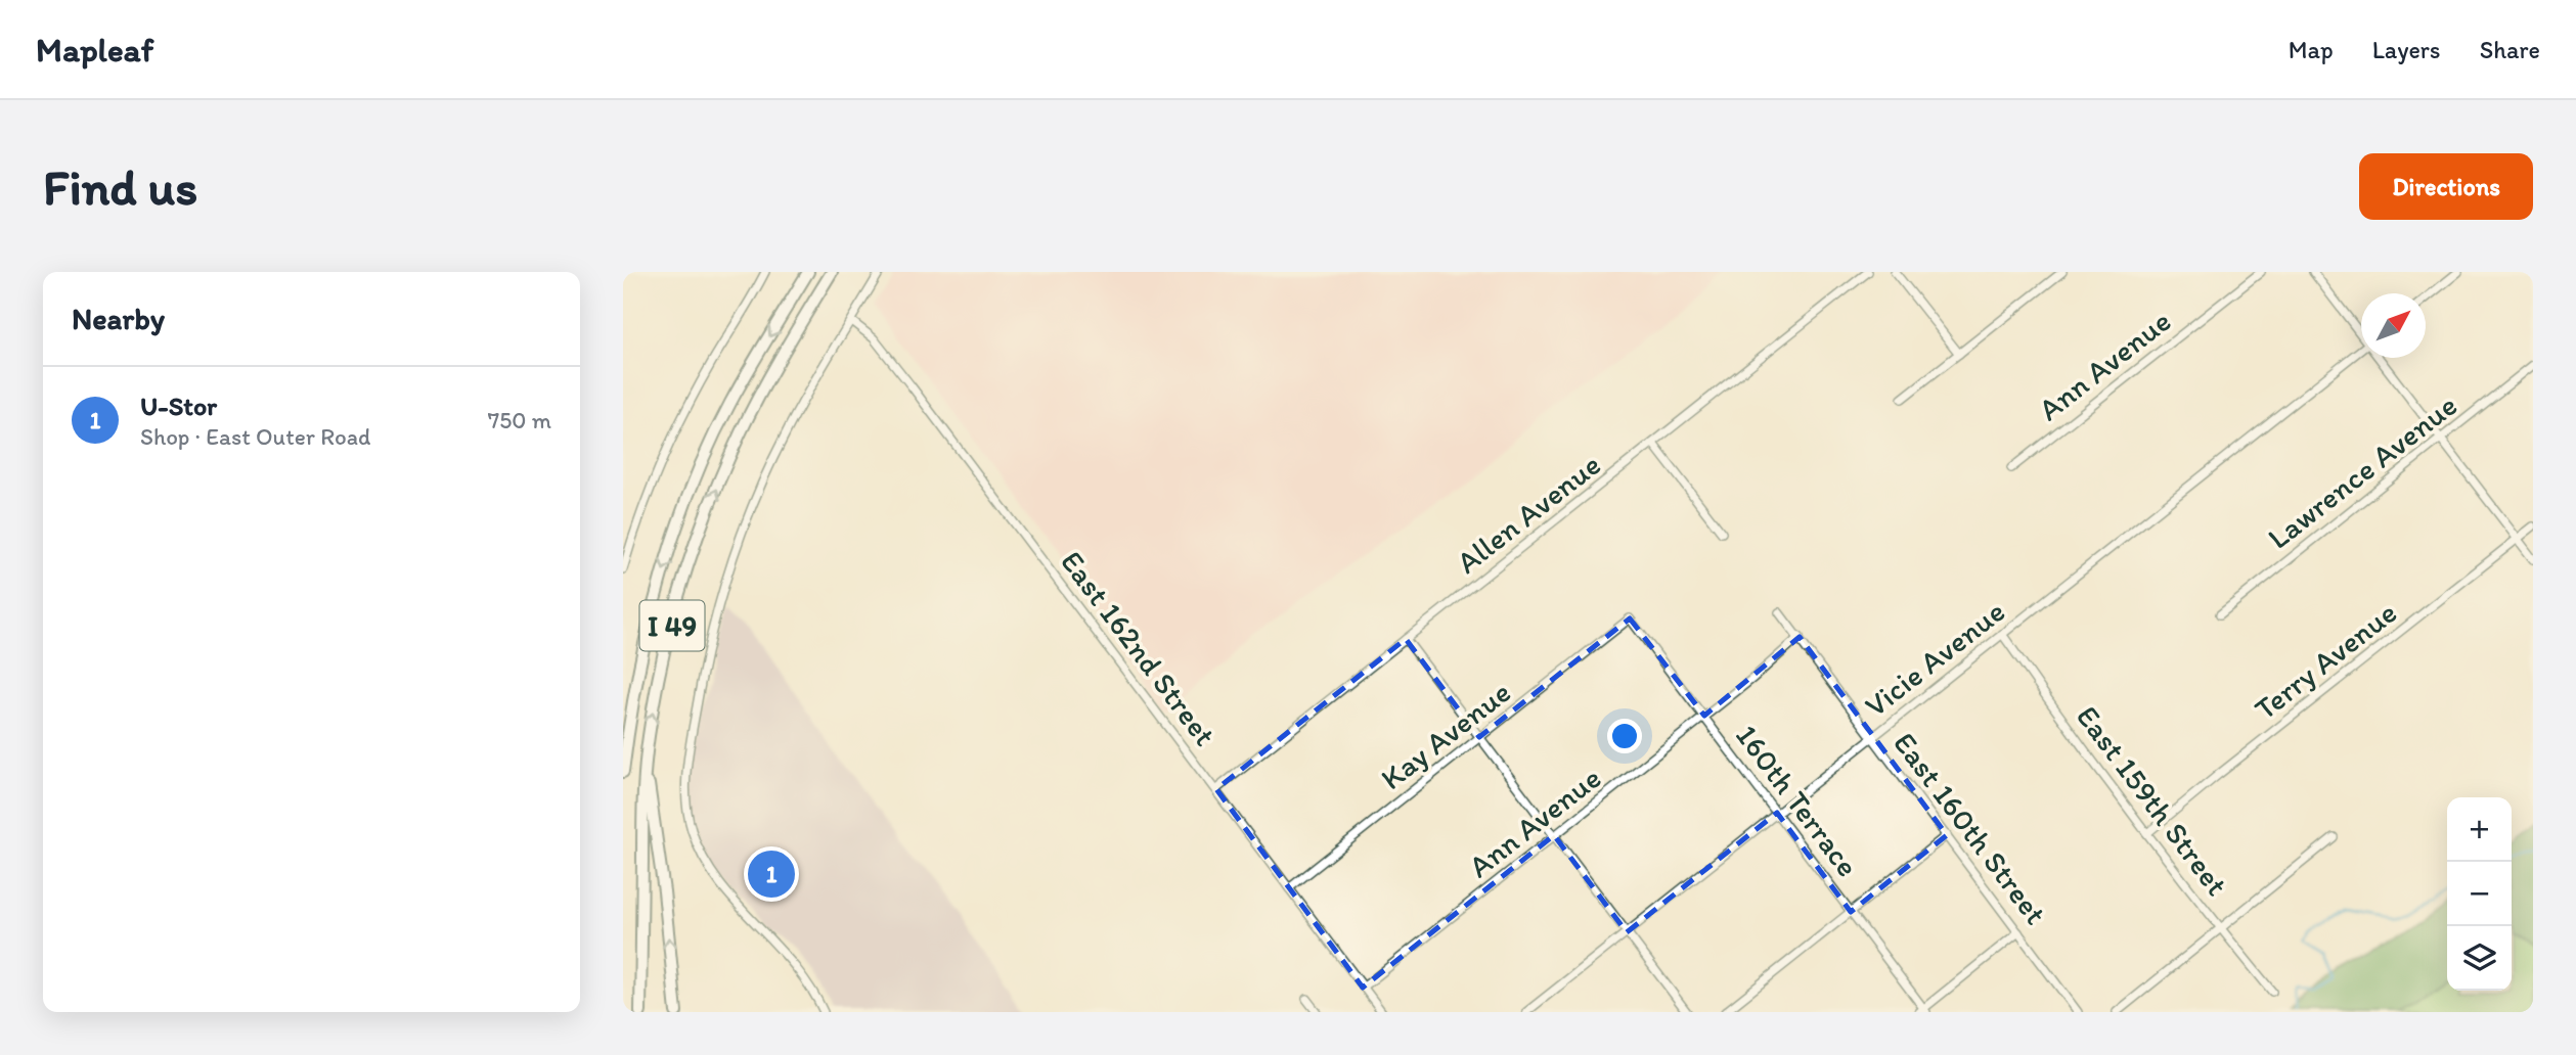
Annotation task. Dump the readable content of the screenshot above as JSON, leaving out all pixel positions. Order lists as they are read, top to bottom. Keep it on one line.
{"streets":{"highway":["I 49"],"street":["Ann Avenue","Lawrence Avenue","Allen Avenue","East 162nd Street","Vicie Avenue","Terry Avenue","Kay Avenue","160th Terrace","East 159th Street","East 160th Street"]},"crossings":[["Ann Avenue","East 162nd Street"],["Ann Avenue","160th Terrace"],["Ann Avenue","East 160th Street"],["Allen Avenue","East 162nd Street"],["East 162nd Street","Kay Avenue"],["Vicie Avenue","160th Terrace"],["Vicie Avenue","East 159th Street"],["Vicie Avenue","East 160th Street"],["Terry Avenue","East 159th Street"],["Kay Avenue","160th Terrace"]],"north":"top right","page":{"header":"Mapleaf","nav":["Map","Layers","Share"],"buttons":"Directions","title":"Find us","heading":"Nearby","list":[{"mark":"1","name":"U-Stor","note":"Shop · East Outer Road","value":"750 m"}],"map_buttons":["+","−"],"pins":"1"}}
